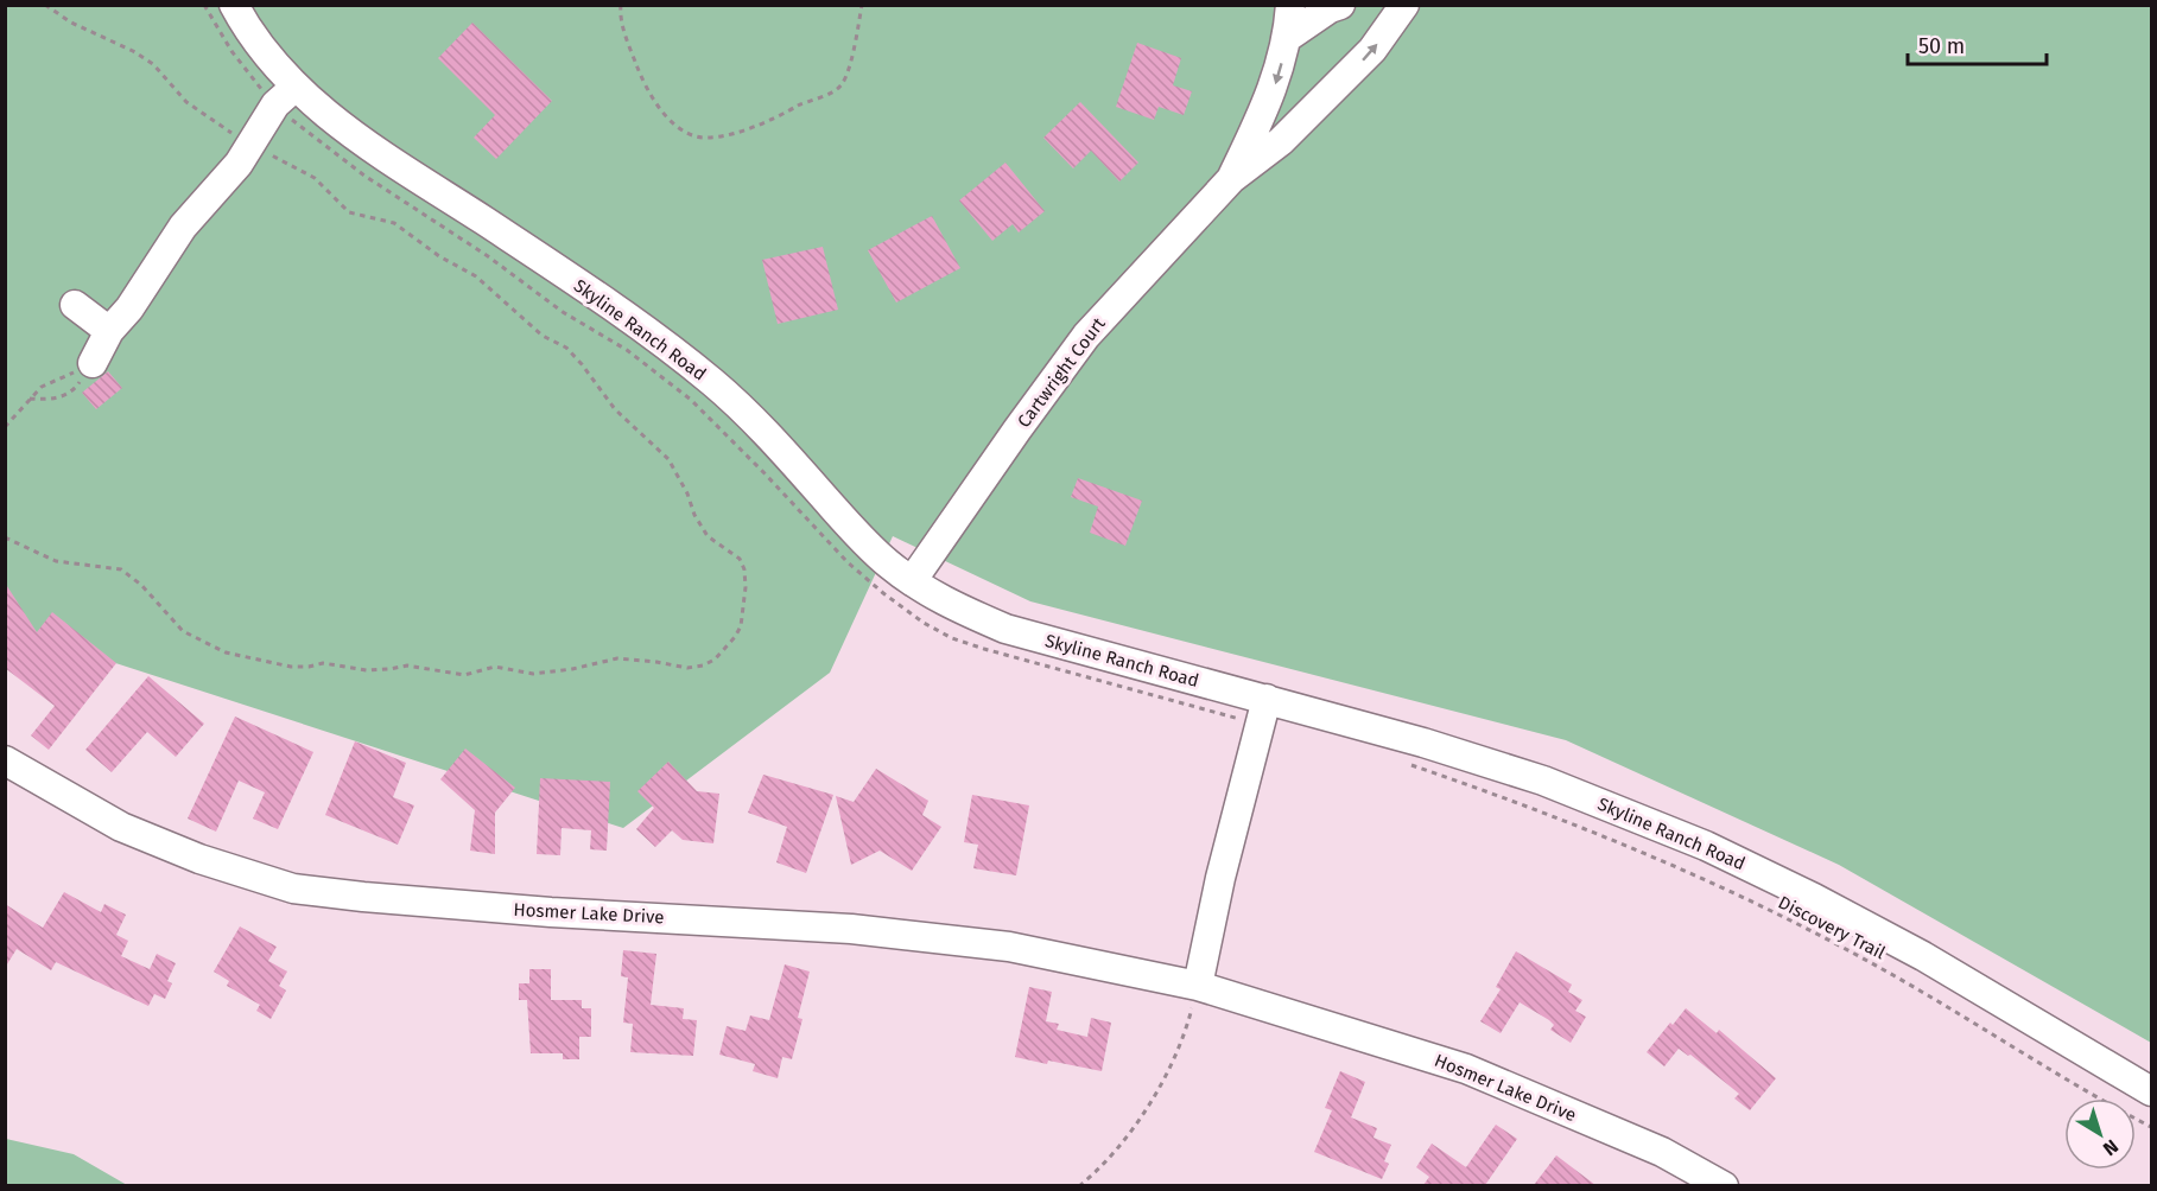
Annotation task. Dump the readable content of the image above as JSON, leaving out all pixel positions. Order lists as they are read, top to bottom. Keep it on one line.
{"streets":{"street":["Skyline Ranch Road","Cartwright Court","Hosmer Lake Drive"],"path":["Discovery Trail"]},"crossings":[["Skyline Ranch Road","Cartwright Court"]],"scale_bar":"50 m","north":"bottom right"}
